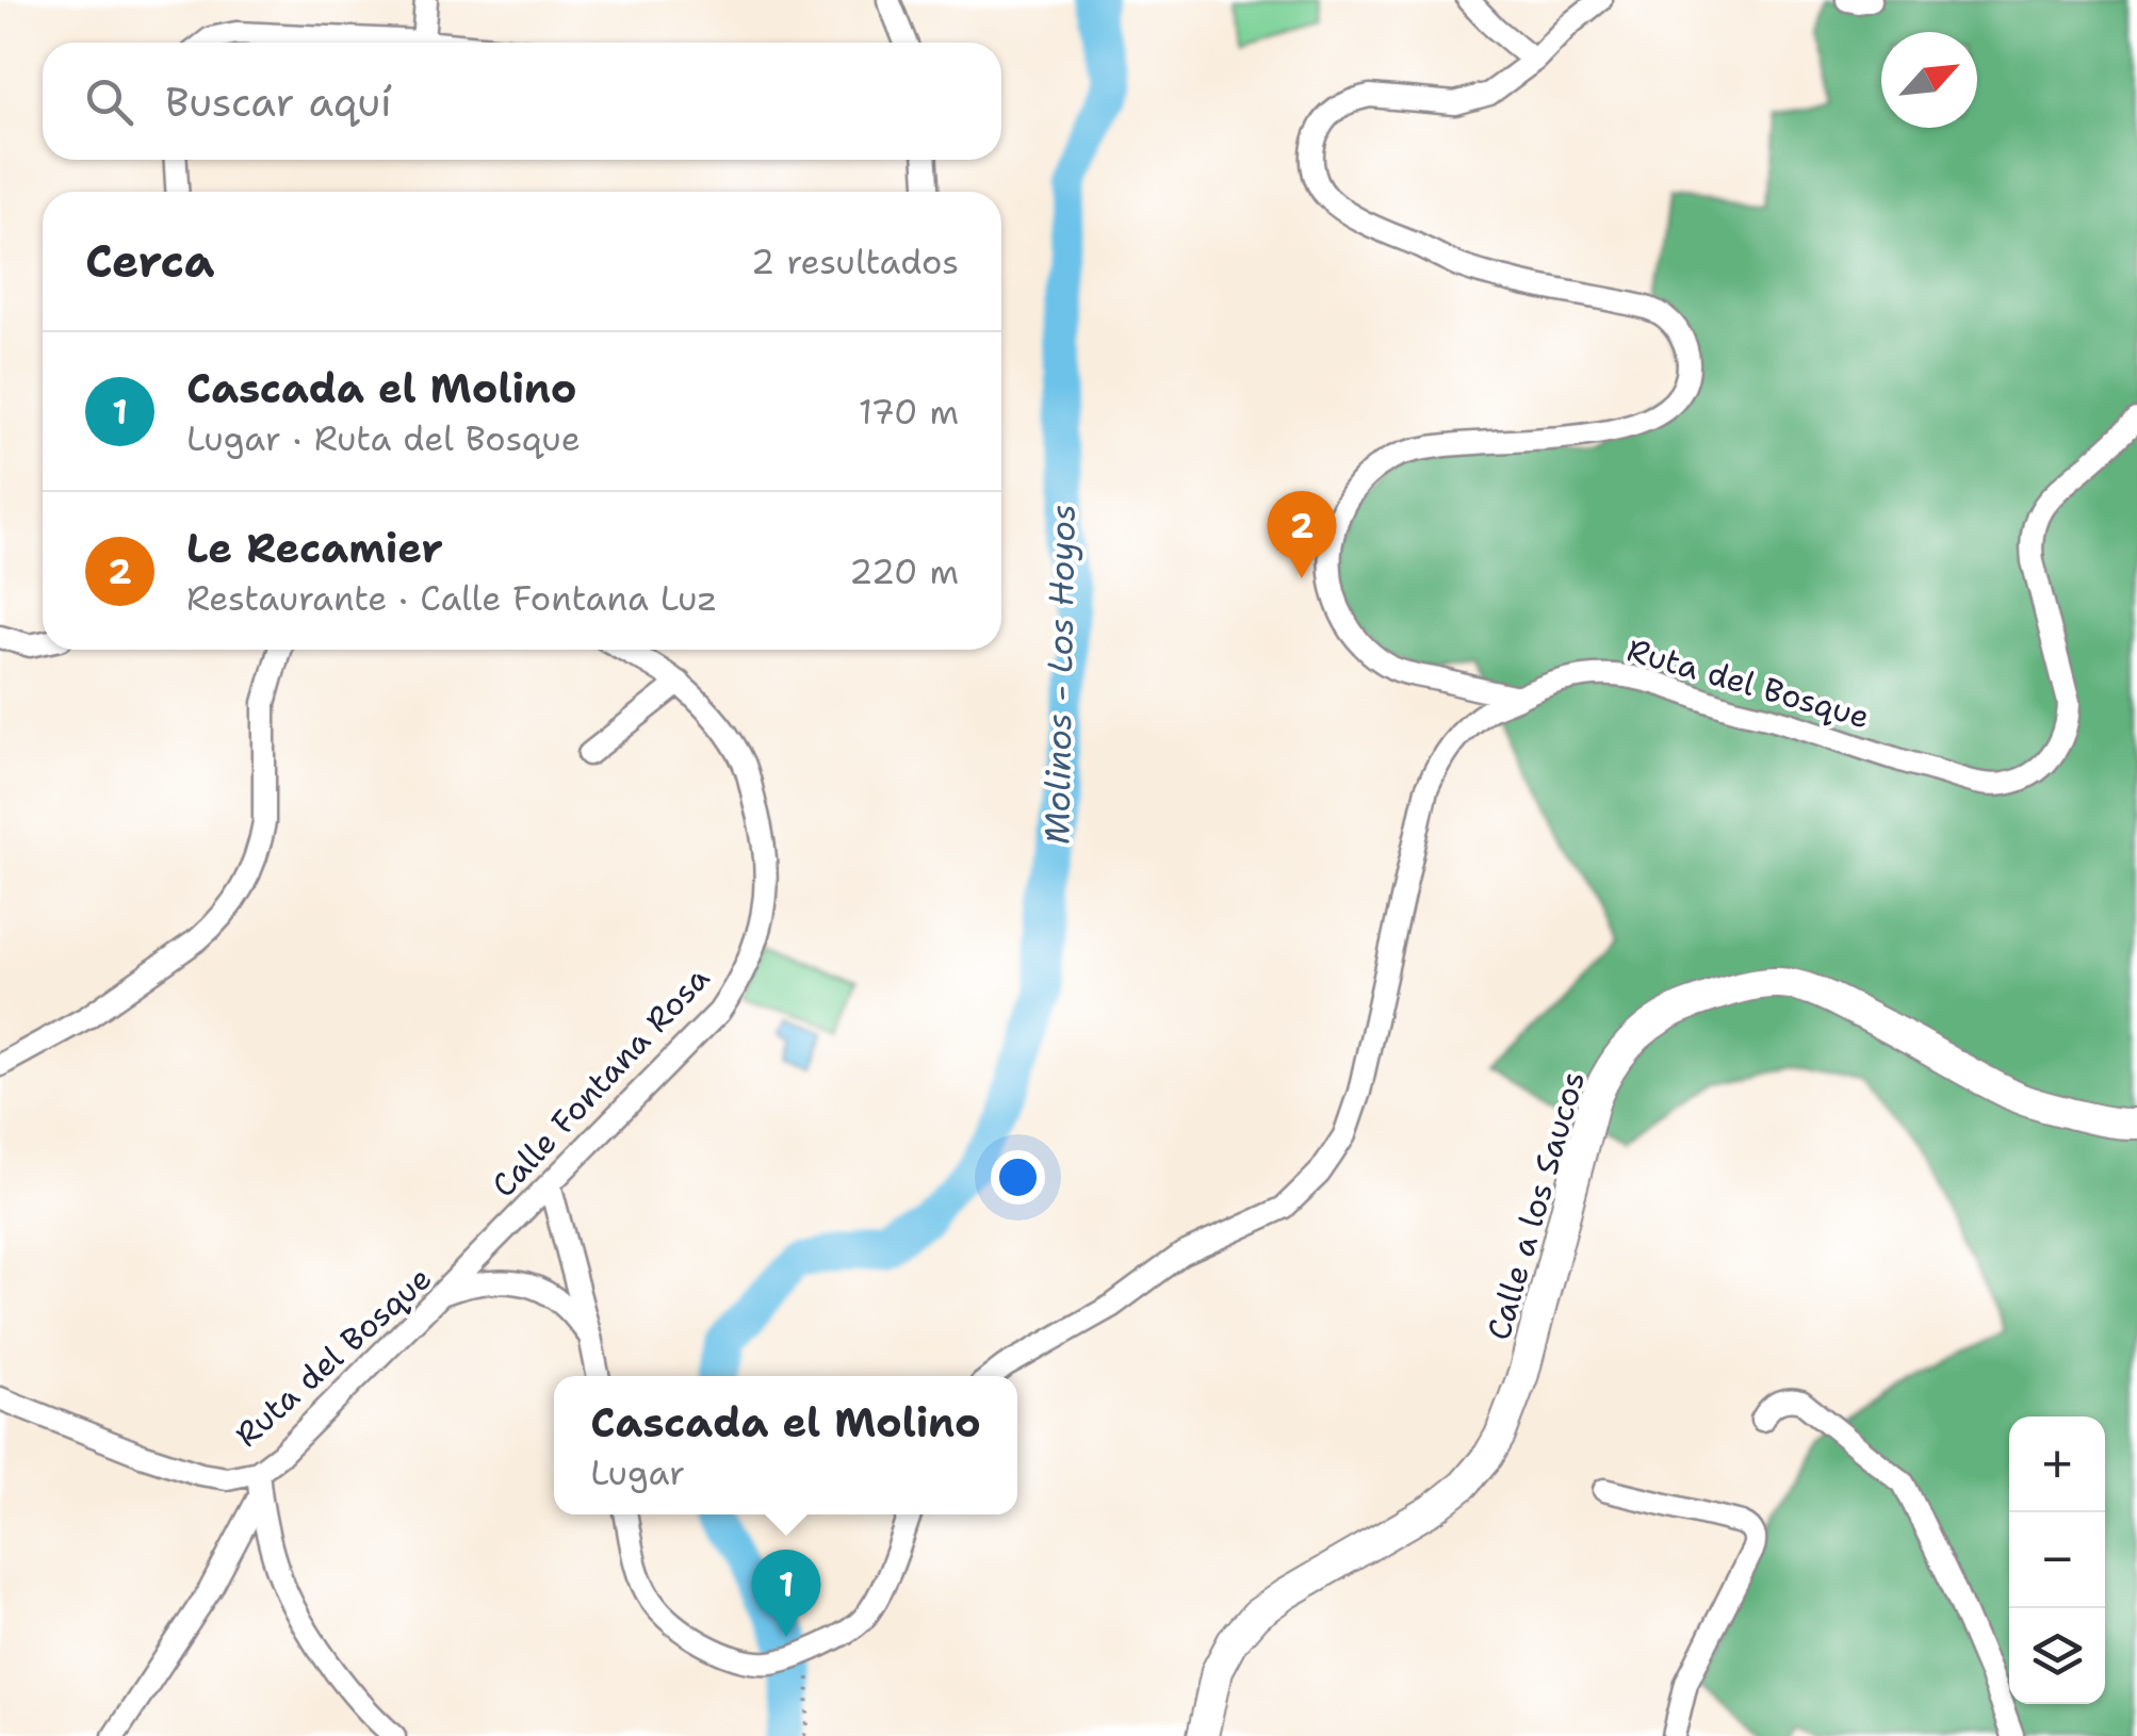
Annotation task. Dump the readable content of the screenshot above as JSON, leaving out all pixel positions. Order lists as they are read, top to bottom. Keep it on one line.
{"streets":{"main road":["Calle a los Saucos"],"street":["Ruta del Bosque","Calle Fontana Rosa"]},"crossings":[["Ruta del Bosque","Calle Fontana Rosa"]],"water":["Molinos - Los Hoyos"],"north":"top right","page":{"search":"Buscar aquí","heading":["Cerca","2 resultados"],"list":[{"mark":"1","name":"Cascada el Molino","note":"Lugar · Ruta del Bosque","value":"170 m"},{"mark":"2","name":"Le Recamier","note":"Restaurante · Calle Fontana Luz","value":"220 m"}],"pins":["2","1"],"popup":["Cascada el Molino","Lugar"],"map_buttons":["+","−"]}}
